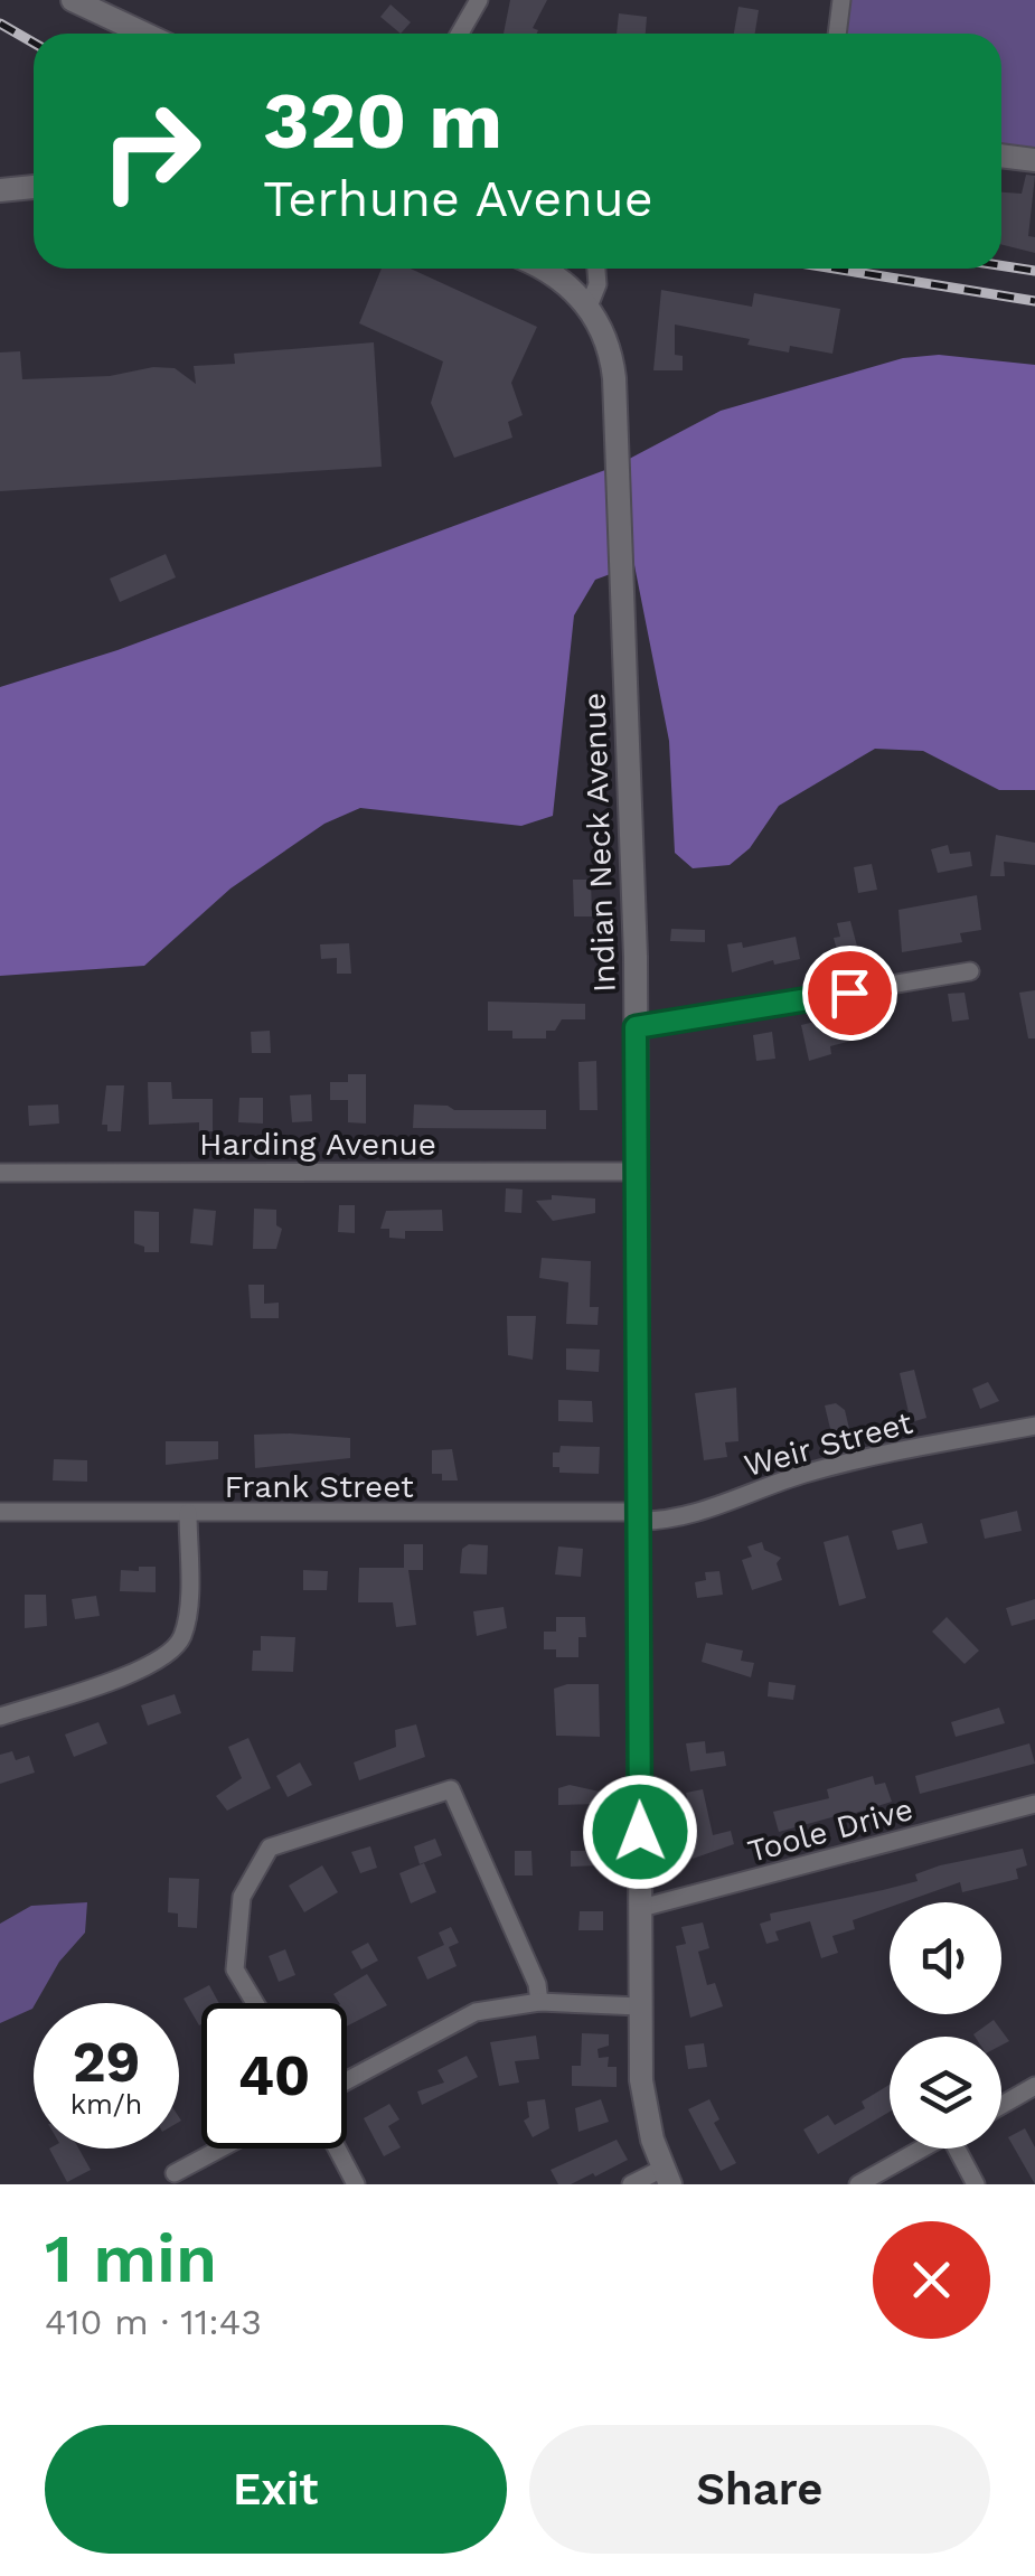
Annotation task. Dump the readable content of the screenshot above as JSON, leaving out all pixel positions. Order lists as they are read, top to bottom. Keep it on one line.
{"streets":{"street":["Indian Neck Avenue","Harding Avenue","Weir Street","Frank Street","Toole Drive"]},"crossings":[["Indian Neck Avenue","Harding Avenue"],["Indian Neck Avenue","Weir Street"],["Indian Neck Avenue","Frank Street"],["Indian Neck Avenue","Toole Drive"],["Weir Street","Frank Street"]],"page":{"turn":["320 m","Terhune Avenue"],"speed":"29 km/h","limit":"40","heading":["1 min","410 m · 11:43"],"buttons":["Exit","Share"]}}
